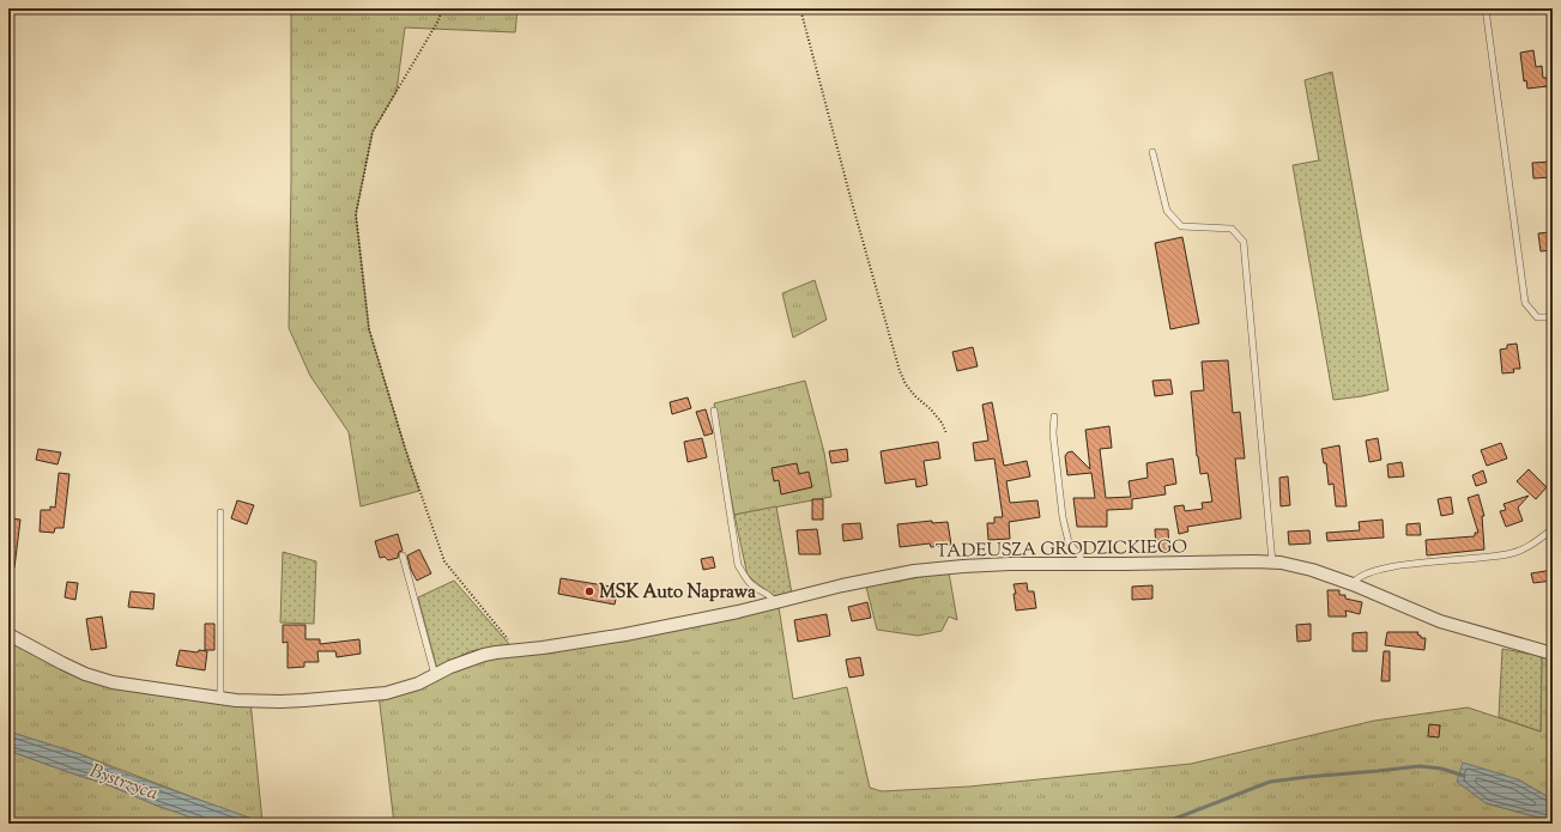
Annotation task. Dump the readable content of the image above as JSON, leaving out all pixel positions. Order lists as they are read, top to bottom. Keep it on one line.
{"streets":{"street":["TADEUSZA GRODZICKIEGO"]},"water":["Bystrzyca"],"places":["MSK Auto Naprawa"]}
